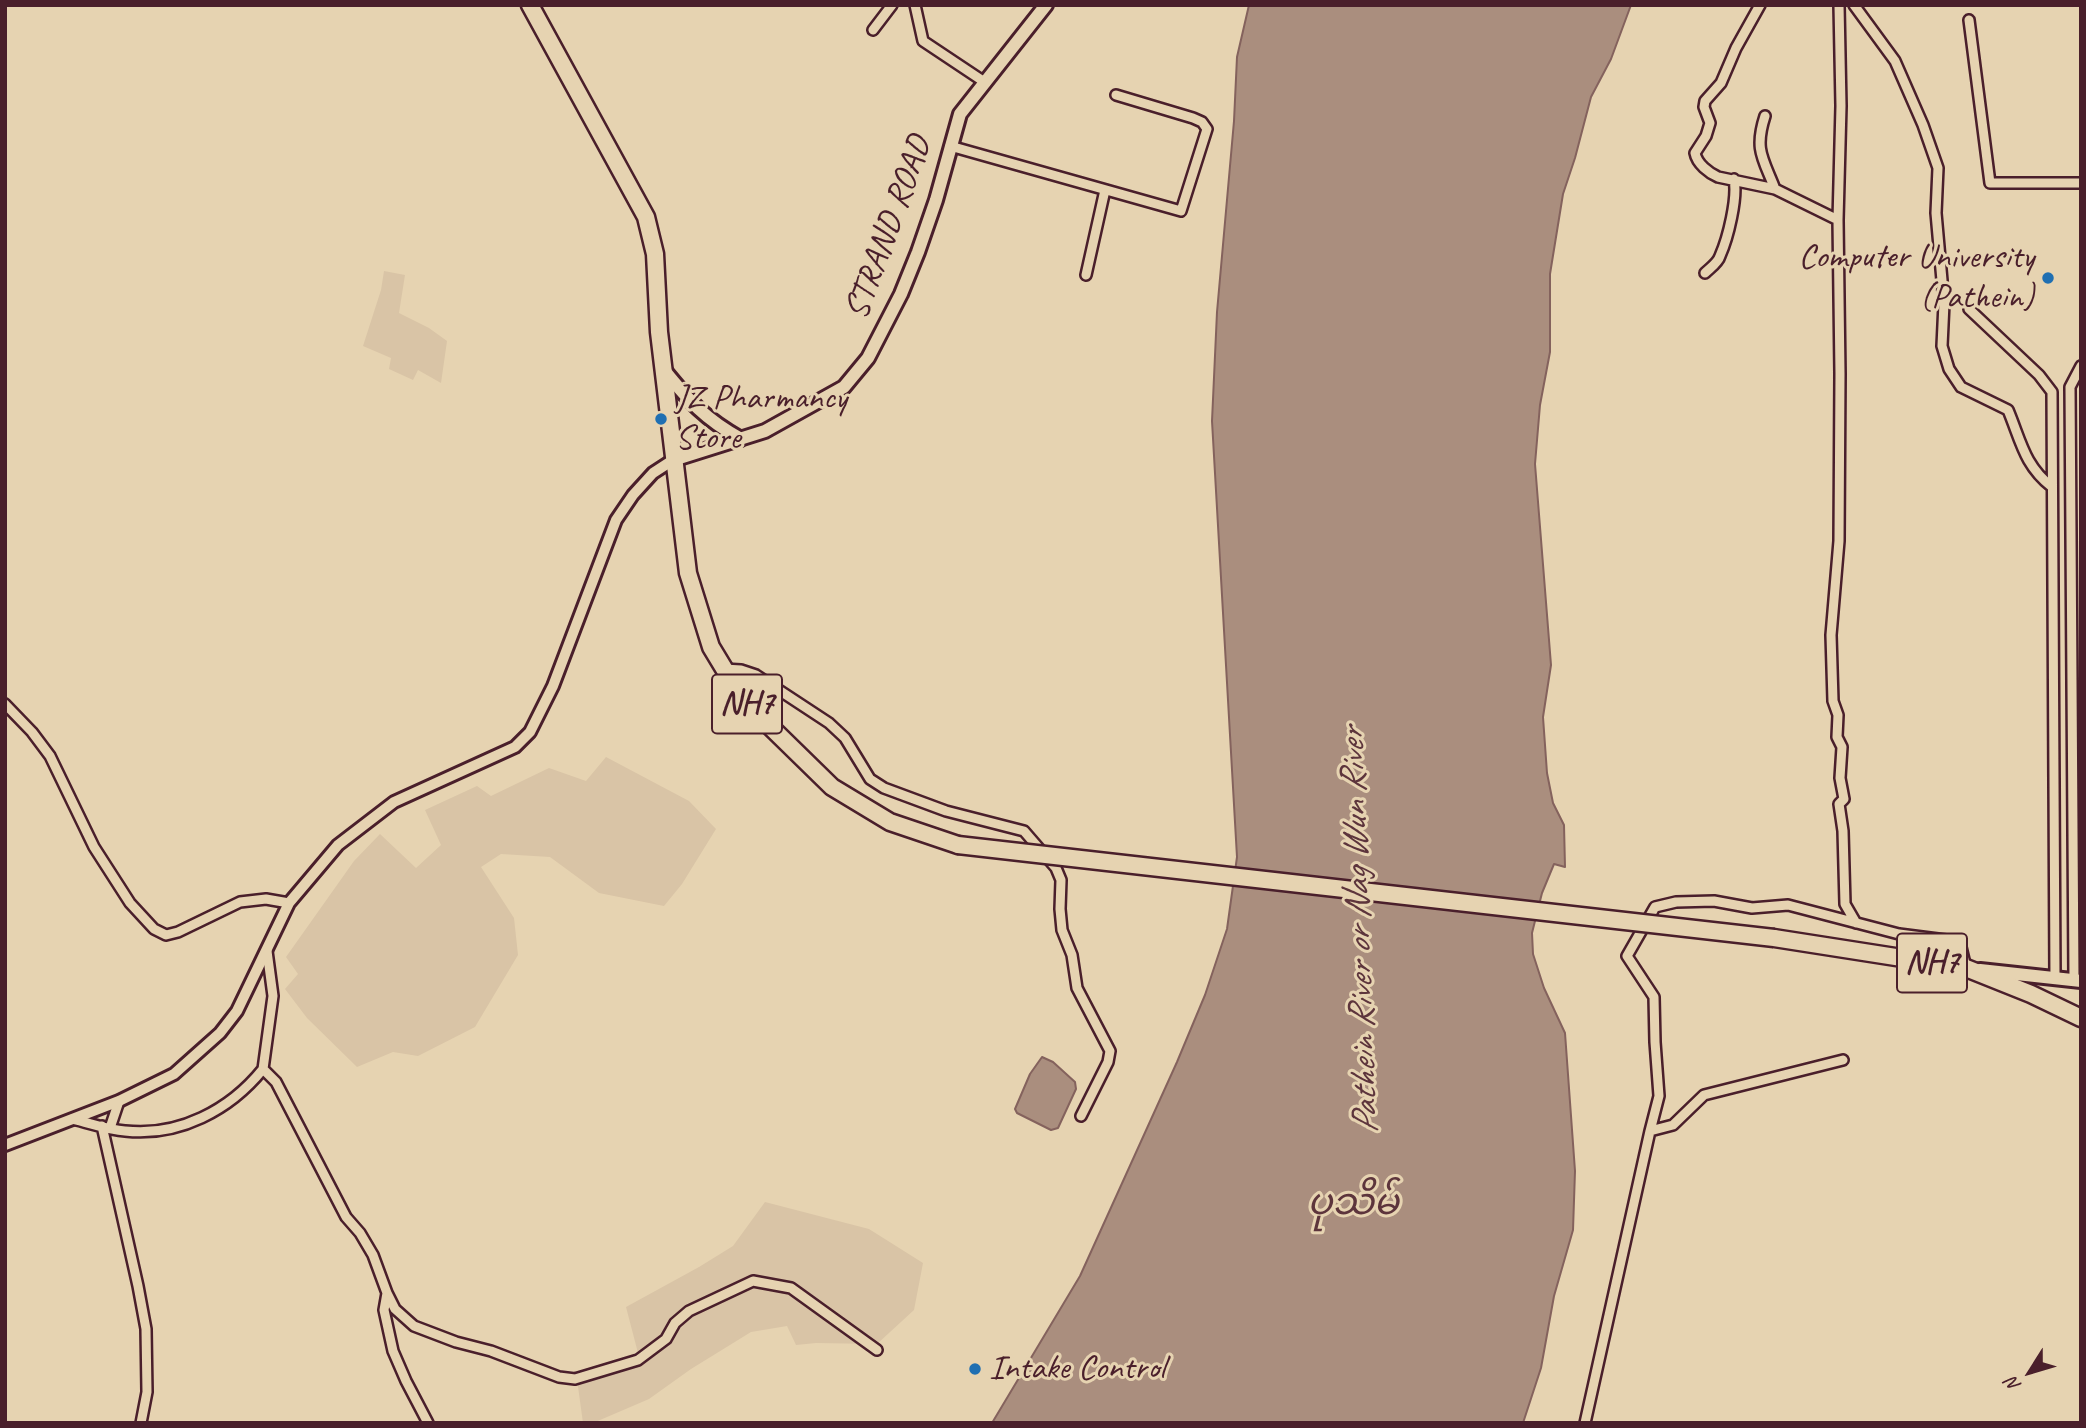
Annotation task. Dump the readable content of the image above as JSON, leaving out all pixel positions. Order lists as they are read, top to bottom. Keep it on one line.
{"streets":{"highway":["NH7"],"main road":["STRAND ROAD"]},"crossings":[["STRAND ROAD","NH7"]],"water":["Pathein River or Nag Wun River","ပုသိမ်"],"places":["Computer University (Pathein)","JZ Pharmancy Store","Intake Control"],"north":"bottom left"}
